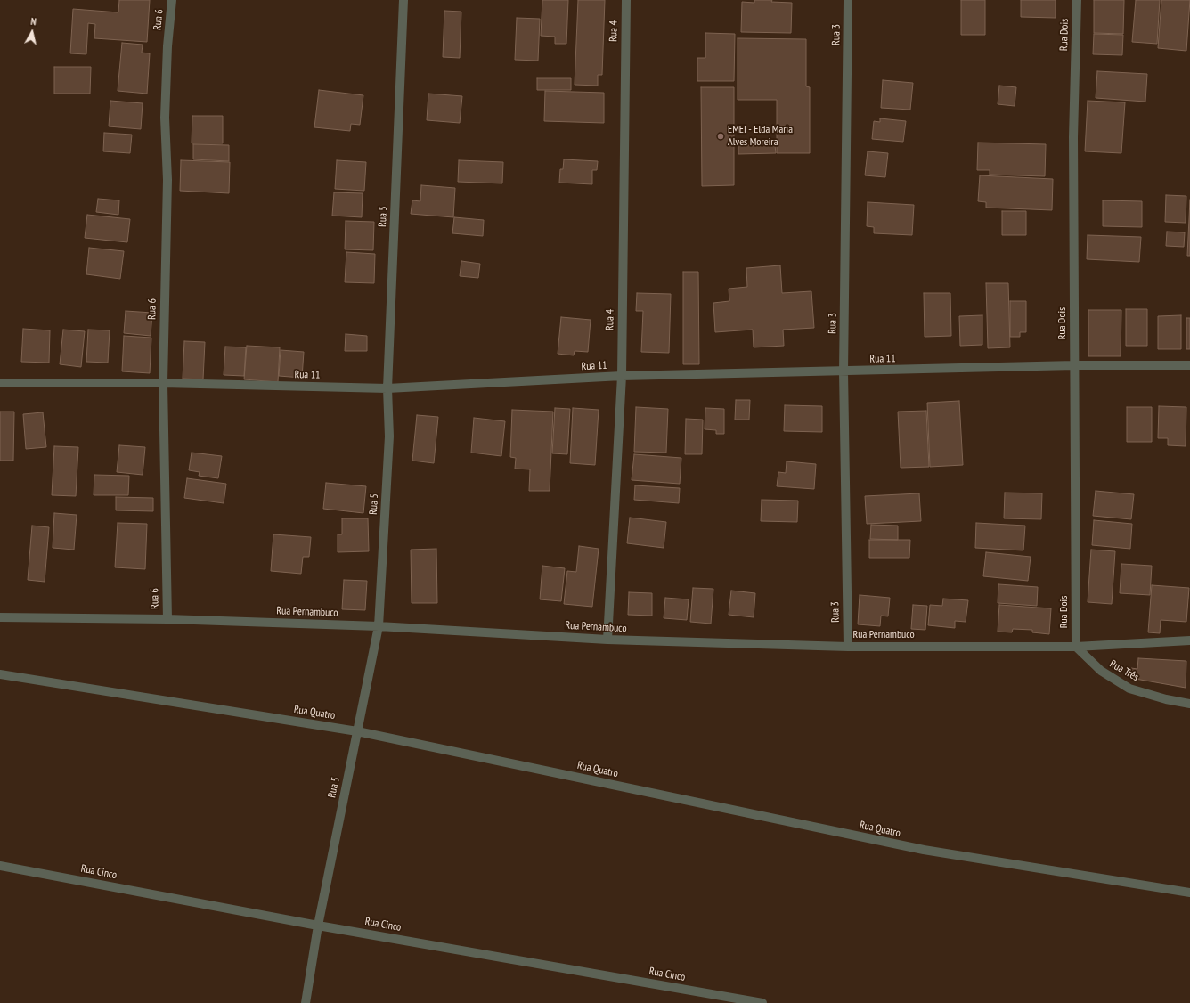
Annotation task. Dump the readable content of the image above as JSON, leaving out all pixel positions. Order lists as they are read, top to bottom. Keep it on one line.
{"streets":{"street":["Rua 6","Rua 4","Rua 3","Rua Dois","Rua 5","Rua 11","Rua Pernambuco","Rua Três","Rua Quatro","Rua Cinco"]},"crossings":[["Rua 6","Rua 11"],["Rua 6","Rua Pernambuco"],["Rua 4","Rua 11"],["Rua 4","Rua Pernambuco"],["Rua 3","Rua 11"],["Rua 3","Rua Pernambuco"],["Rua Dois","Rua 11"],["Rua Dois","Rua Pernambuco"],["Rua Dois","Rua Três"],["Rua 5","Rua 11"],["Rua 5","Rua Pernambuco"],["Rua 5","Rua Quatro"],["Rua 5","Rua Cinco"],["Rua Pernambuco","Rua Três"]],"places":["EMEI - Elda Maria Alves Moreira"],"north":"top"}
